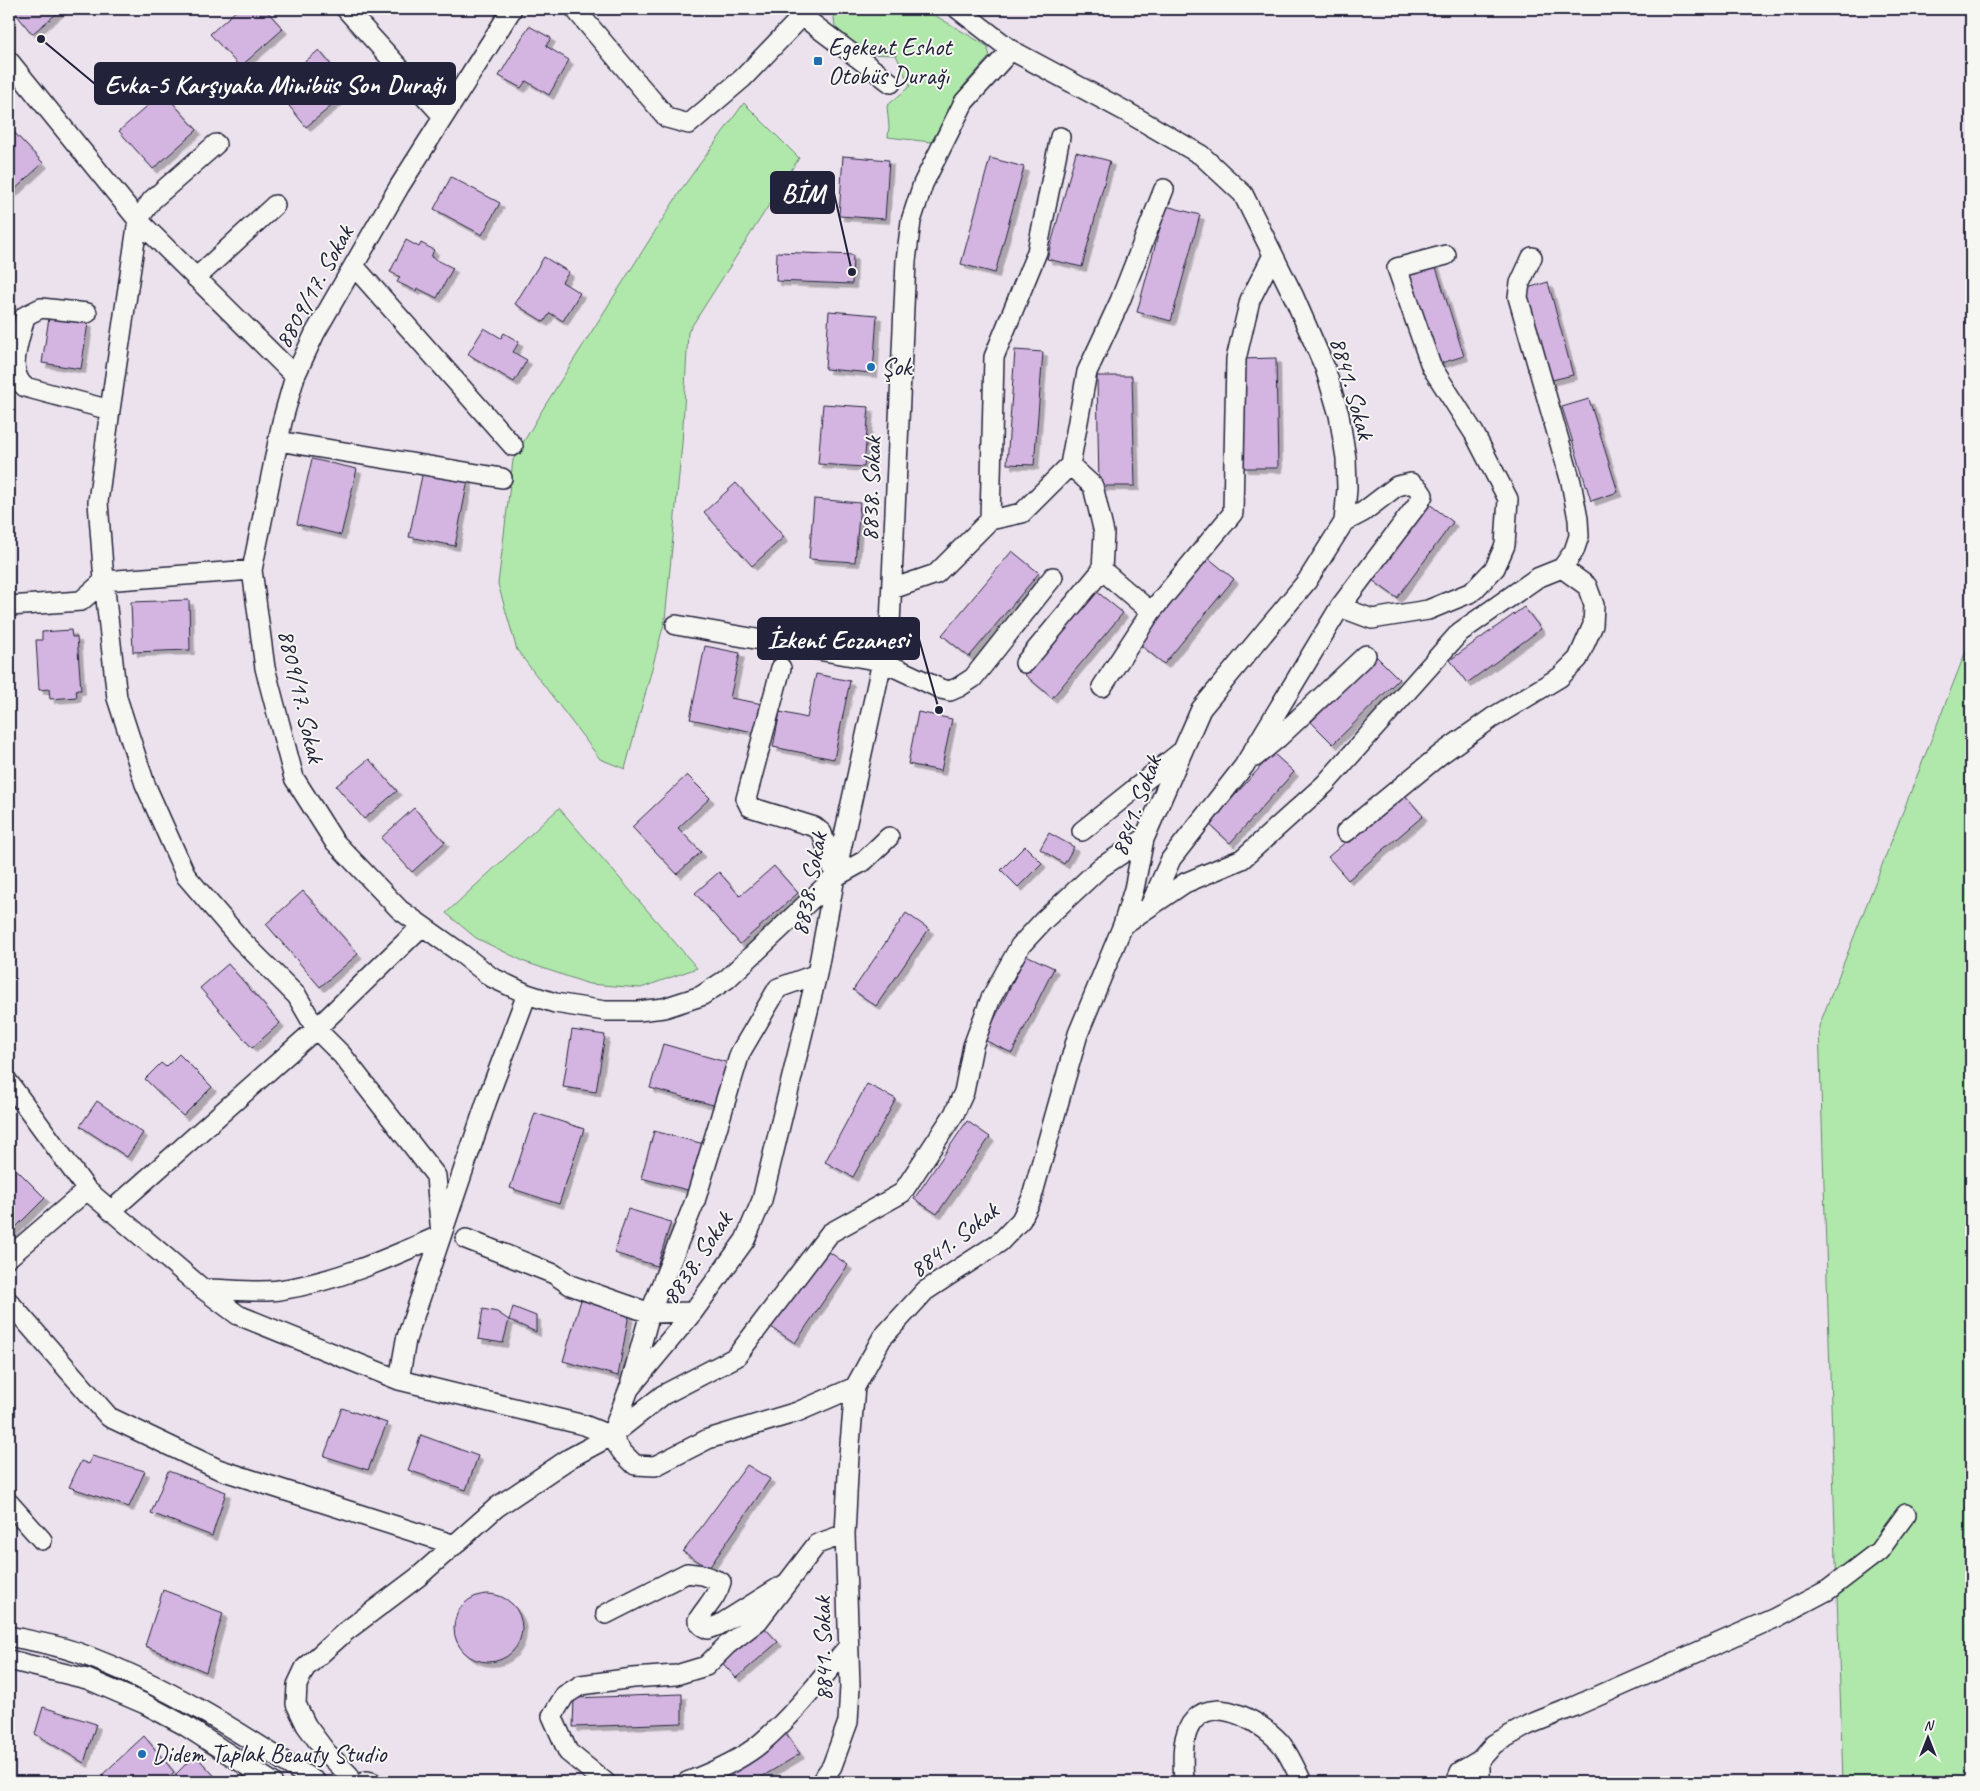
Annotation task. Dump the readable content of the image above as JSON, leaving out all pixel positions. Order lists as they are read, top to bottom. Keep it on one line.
{"streets":{"street":["8809/17. Sokak","8841. Sokak","8838. Sokak"]},"crossings":[["8809/17. Sokak","8838. Sokak"],["8841. Sokak","8838. Sokak"]],"places":{"other":["Evka-5 Karşıyaka Minibüs Son Durağı","BİM","Şok","İzkent Eczanesi","Didem Taplak Beauty Studio"],"transit":["Egekent Eshot Otobüs Durağı"]},"north":"top"}
